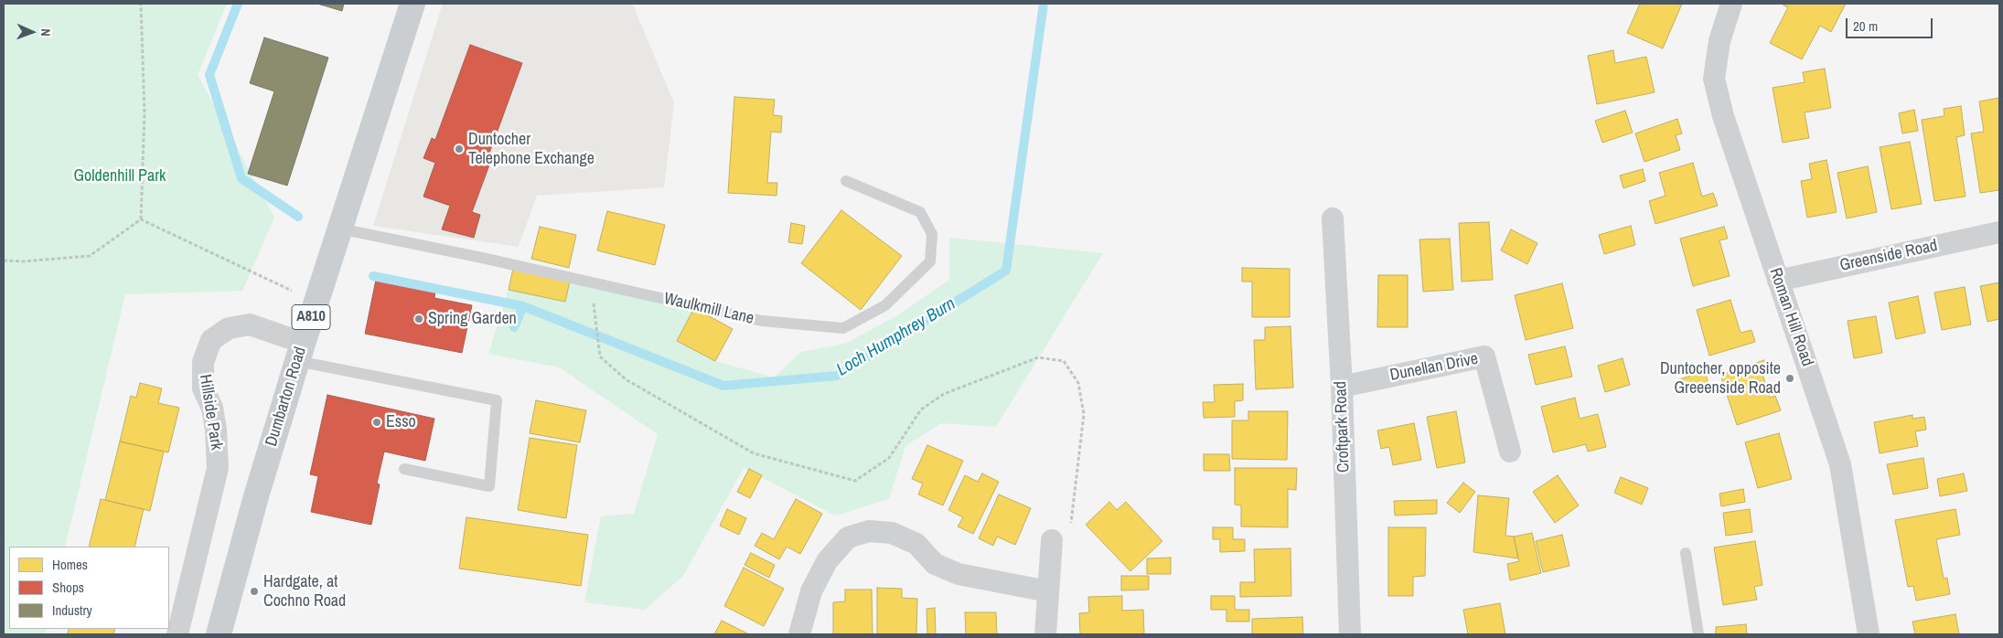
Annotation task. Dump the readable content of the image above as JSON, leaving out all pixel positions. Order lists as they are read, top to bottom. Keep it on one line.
{"streets":{"main road":["A810","Dumbarton Road"],"street":["Greenside Road","Roman Hill Road","Dunellan Drive","Hillside Park","Croftpark Road"],"lane":["Waulkmill Lane"]},"crossings":[["Greenside Road","Roman Hill Road"],["Waulkmill Lane","Dumbarton Road"],["Dunellan Drive","Croftpark Road"],["Dumbarton Road","Hillside Park"]],"water":["Loch Humphrey Burn"],"parks":["Goldenhill Park"],"places":["Duntocher Telephone Exchange","Spring Garden","Duntocher, opposite Greeenside Road","Esso","Hardgate, at Cochno Road"],"legend":["Homes","Shops","Industry"],"scale_bar":"20 m","north":"right"}
